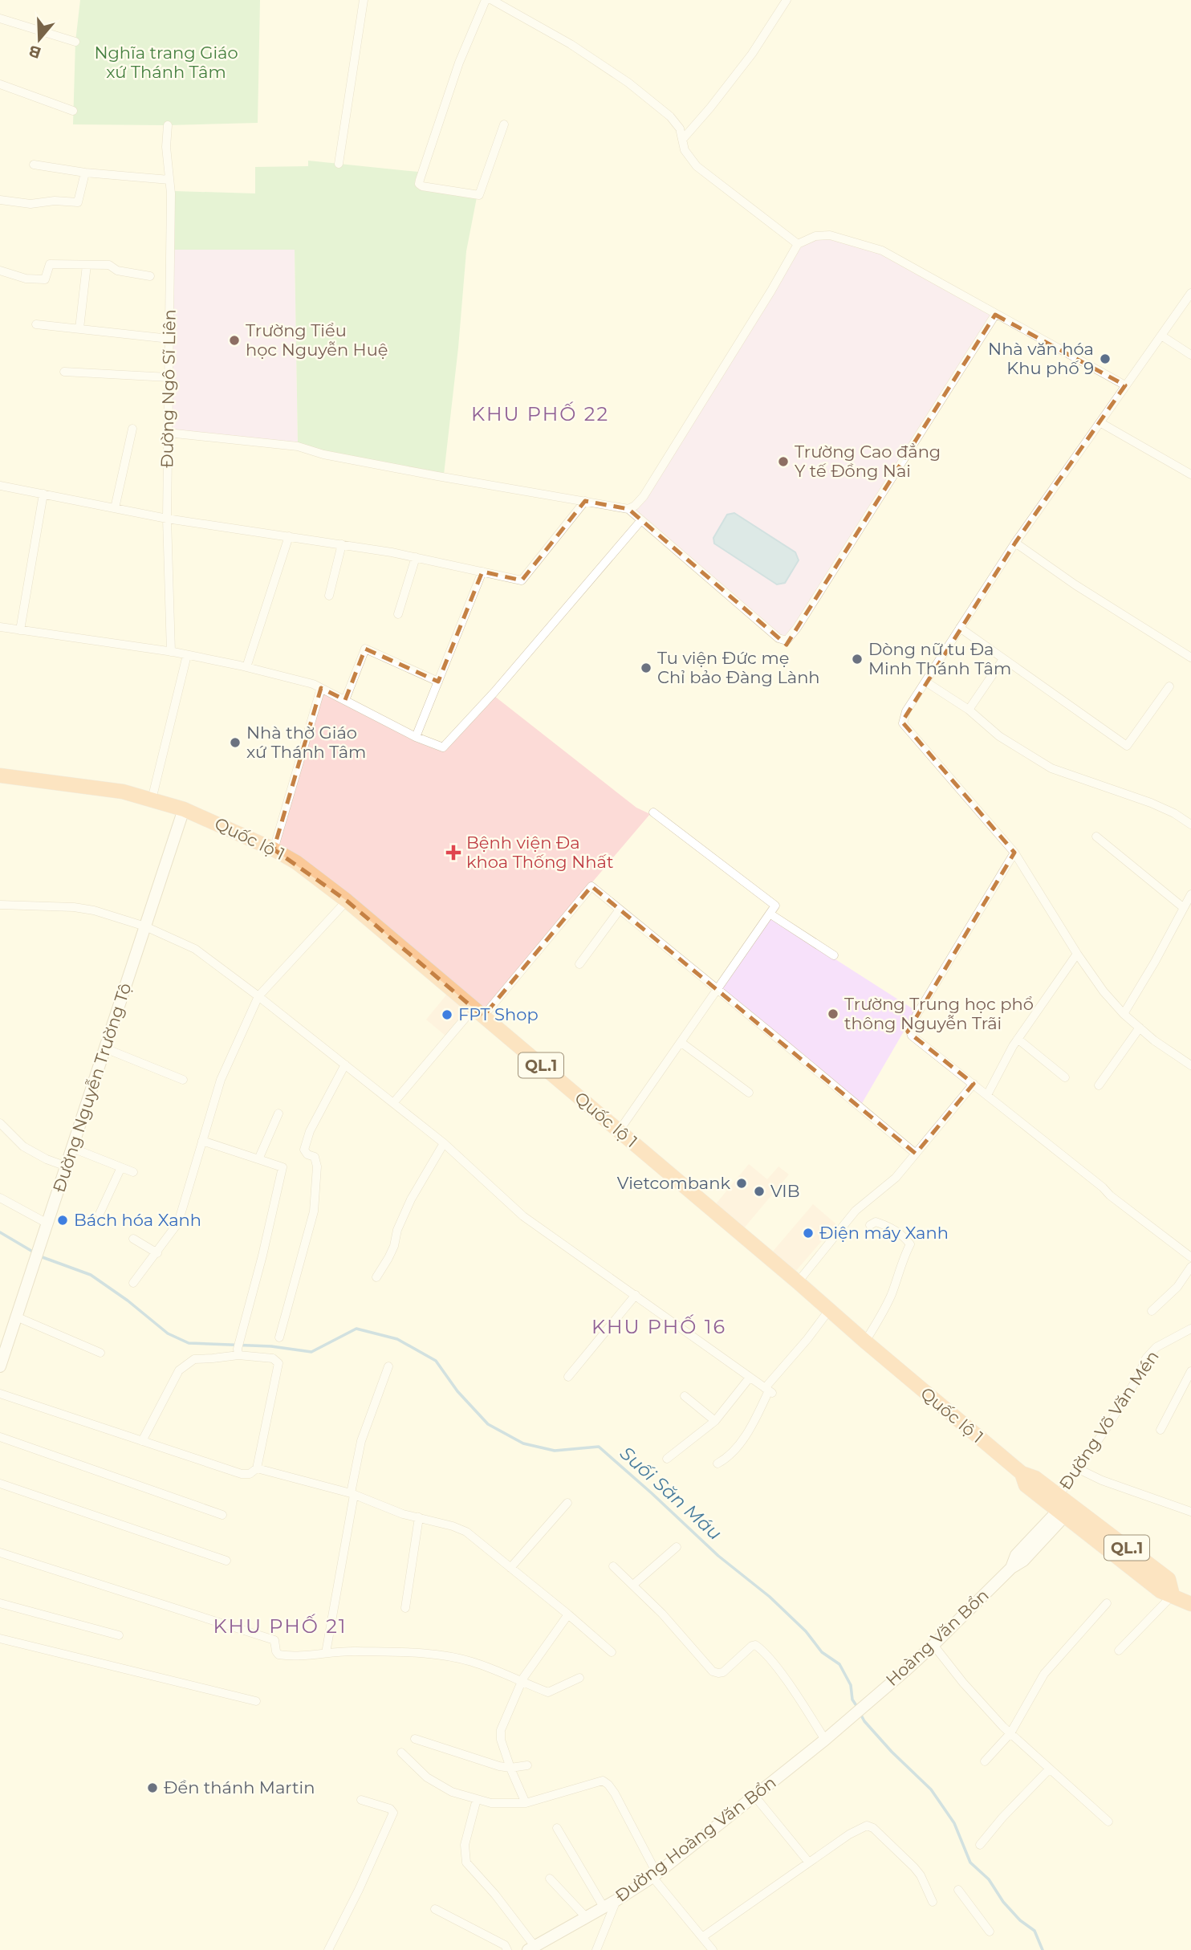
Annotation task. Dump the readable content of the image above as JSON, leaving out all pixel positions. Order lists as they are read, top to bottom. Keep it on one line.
{"streets":{"highway":["Quốc lộ 1","QL.1"],"main road":["Đường Nguyễn Trường Tộ","Hoàng Văn Bổn","Đường Hoàng Văn Bổn"],"street":["Đường Ngô Sĩ Liên","Đường Võ Văn Mén"]},"crossings":[["Quốc lộ 1","Đường Nguyễn Trường Tộ"],["Quốc lộ 1","Đường Võ Văn Mén"],["Quốc lộ 1","Hoàng Văn Bổn"],["Đường Võ Văn Mén","Hoàng Văn Bổn"],["Hoàng Văn Bổn","Đường Hoàng Văn Bổn"]],"districts":["KHU PHỐ 22","KHU PHỐ 16","KHU PHỐ 21"],"water":["Suối Săn Máu"],"parks":["Nghĩa trang Giáo xứ Thánh Tâm"],"places":{"other":["Trường Tiểu học Nguyễn Huệ","Nhà văn hóa Khu phố 9","Trường Cao đẳng Y tế Đồng Nai","Dòng nữ tu Đa Minh Thánh Tâm","Tu viện Đức mẹ Chỉ bảo Đàng Lành","Nhà thờ Giáo xứ Thánh Tâm","Trường Trung học phổ thông Nguyễn Trãi","FPT Shop","Vietcombank","VIB","Bách hóa Xanh","Điện máy Xanh","Đền thánh Martin"],"health":["Bệnh viện Đa khoa Thống Nhất"]},"north":"bottom"}
